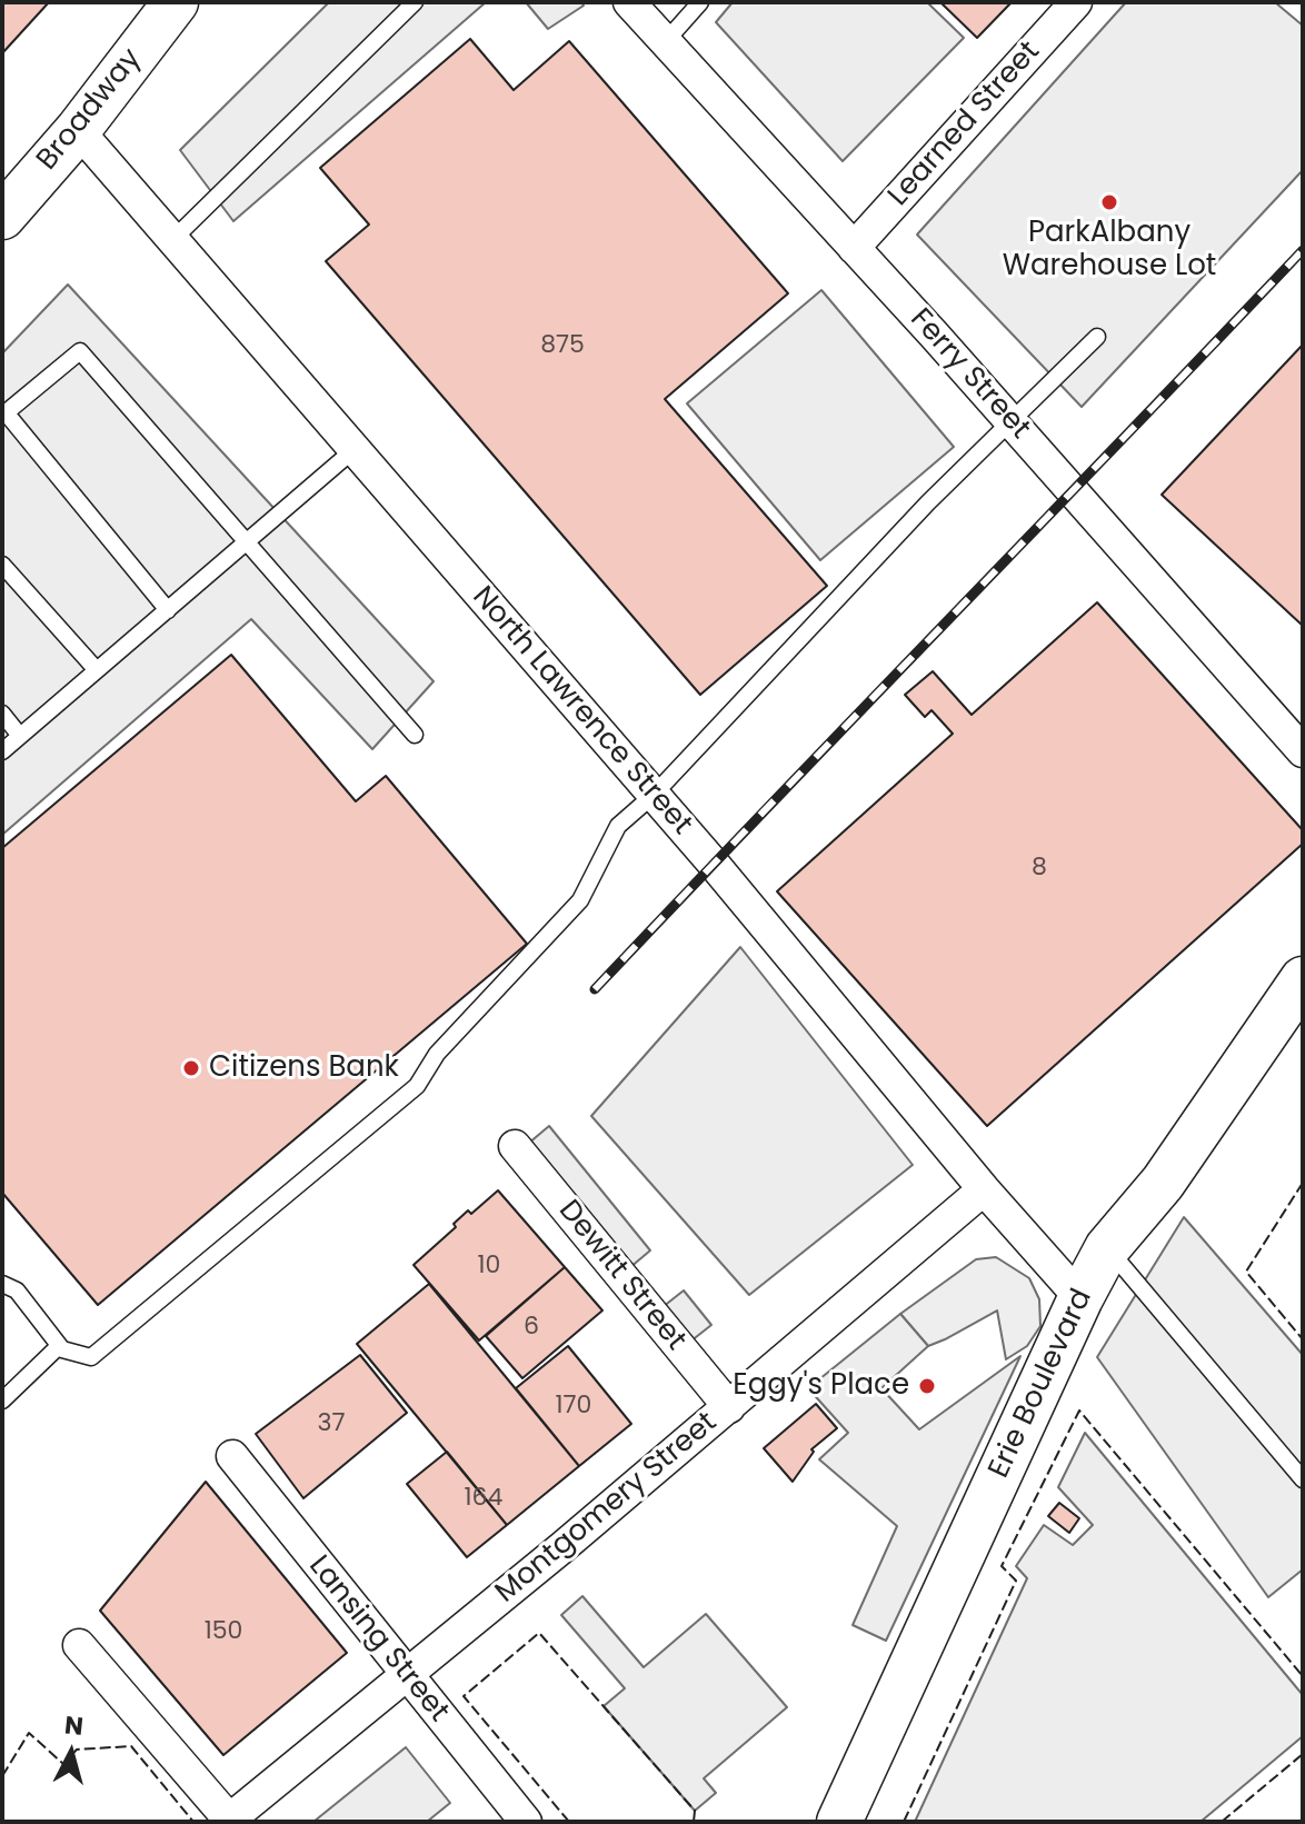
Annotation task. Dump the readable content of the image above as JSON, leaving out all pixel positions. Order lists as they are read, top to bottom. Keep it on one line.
{"streets":{"street":["Broadway","Learned Street","Ferry Street","North Lawrence Street","Dewitt Street","Erie Boulevard","Montgomery Street","Lansing Street"]},"crossings":[["Broadway","North Lawrence Street"],["Learned Street","Ferry Street"],["North Lawrence Street","Erie Boulevard"],["North Lawrence Street","Montgomery Street"],["Dewitt Street","Montgomery Street"],["Montgomery Street","Lansing Street"]],"places":["ParkAlbany Warehouse Lot","Citizens Bank","Eggy's Place"],"house_numbers":["875","8","10","6","170","37","164","150"],"north":"top"}
